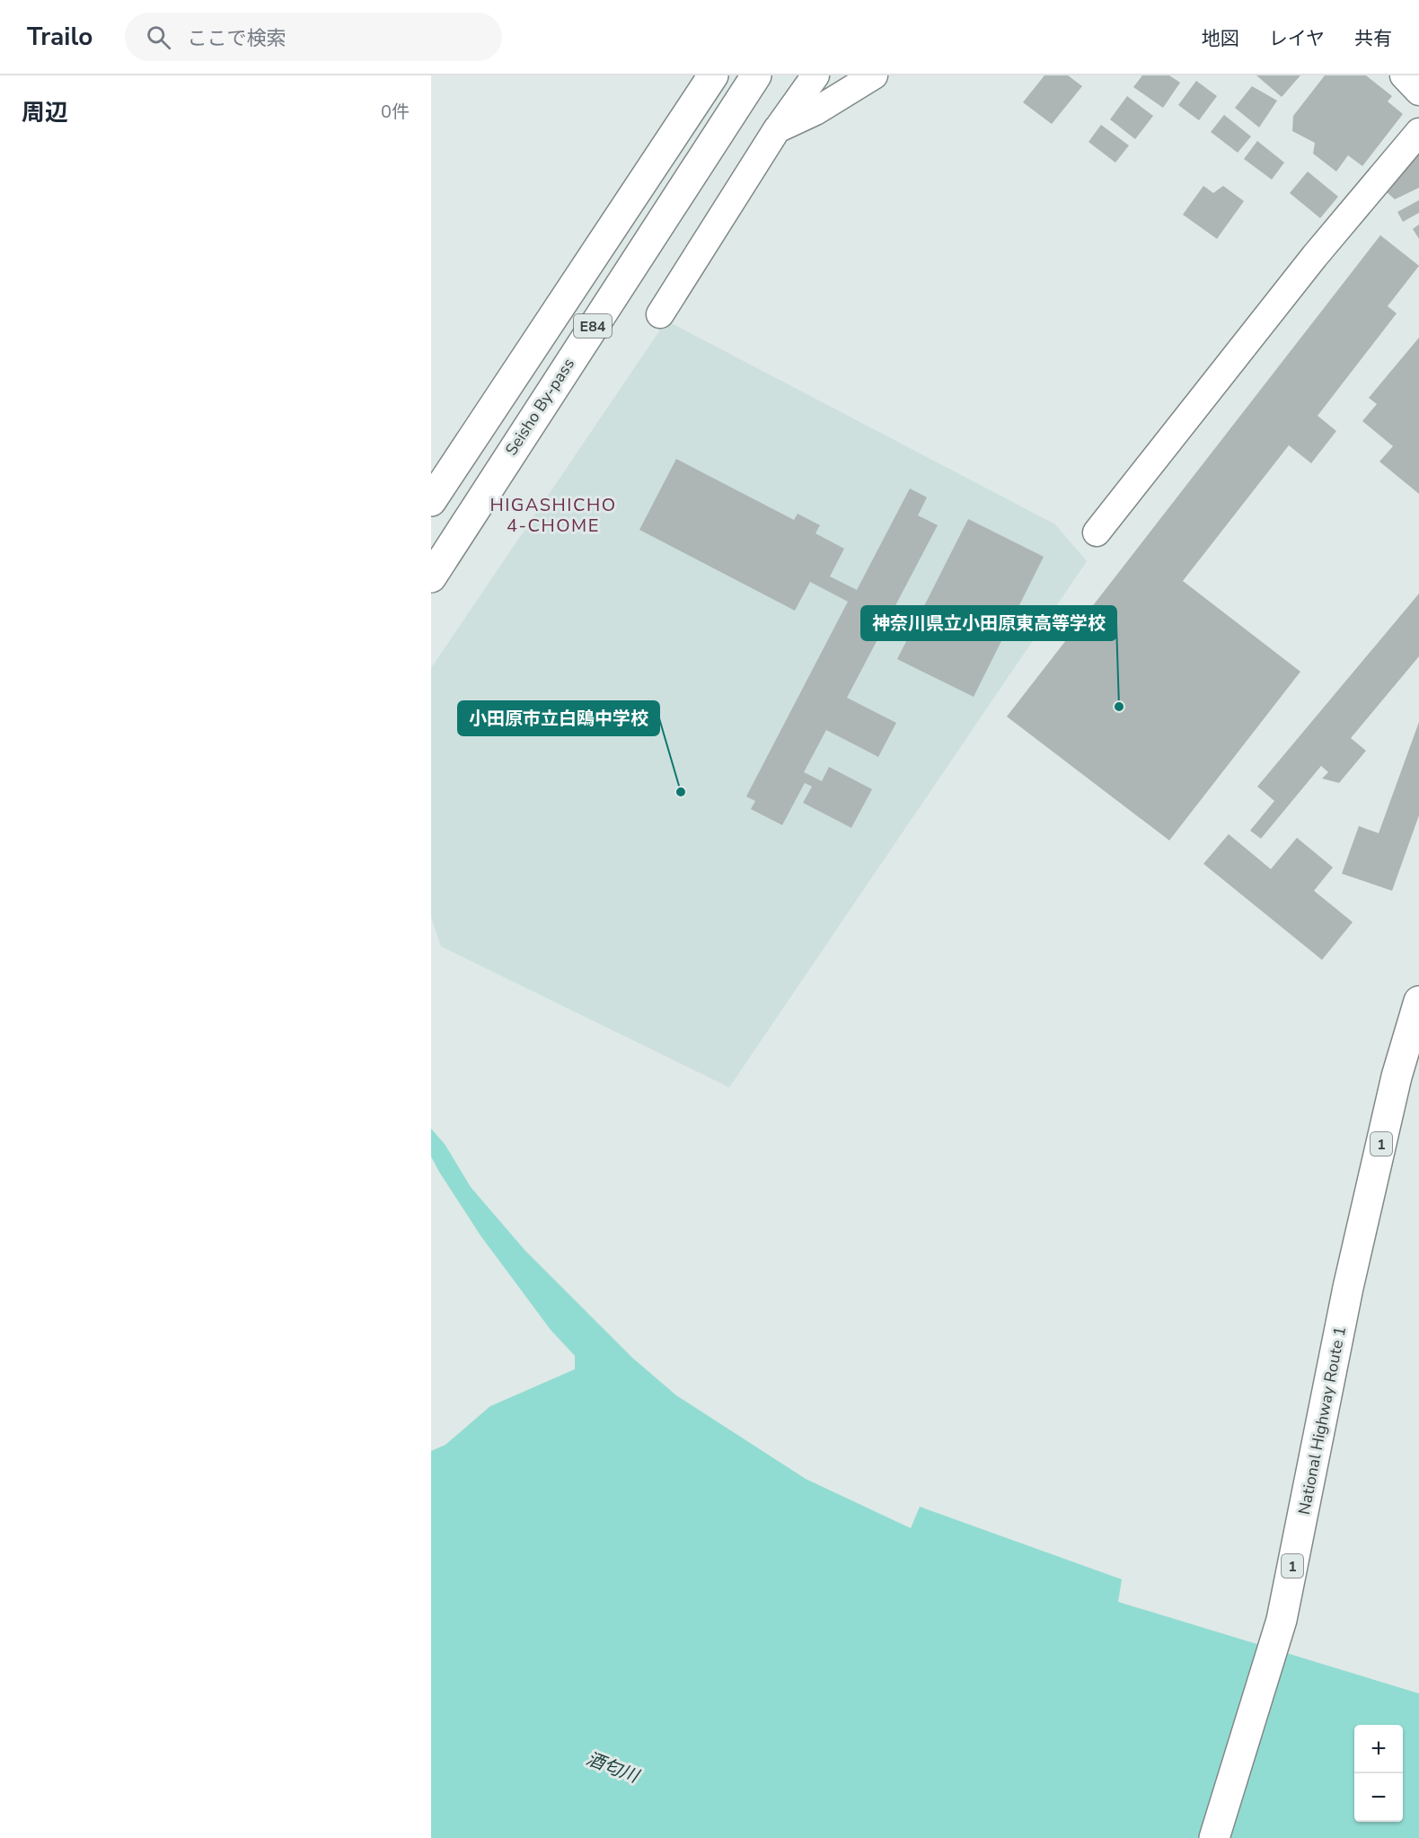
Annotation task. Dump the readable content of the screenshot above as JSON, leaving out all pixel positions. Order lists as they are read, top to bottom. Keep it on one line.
{"streets":{"highway":["E84","Seisho By-pass","1","National Highway Route 1"]},"districts":["HIGASHICHO 4-CHOME"],"water":["酒匂川"],"places":["神奈川県立小田原東高等学校","小田原市立白鴎中学校"],"page":{"header":"Trailo","search":"ここで検索","nav":["地図","レイヤ","共有"],"heading":["周辺","0件"],"map_buttons":["+","−"]}}
